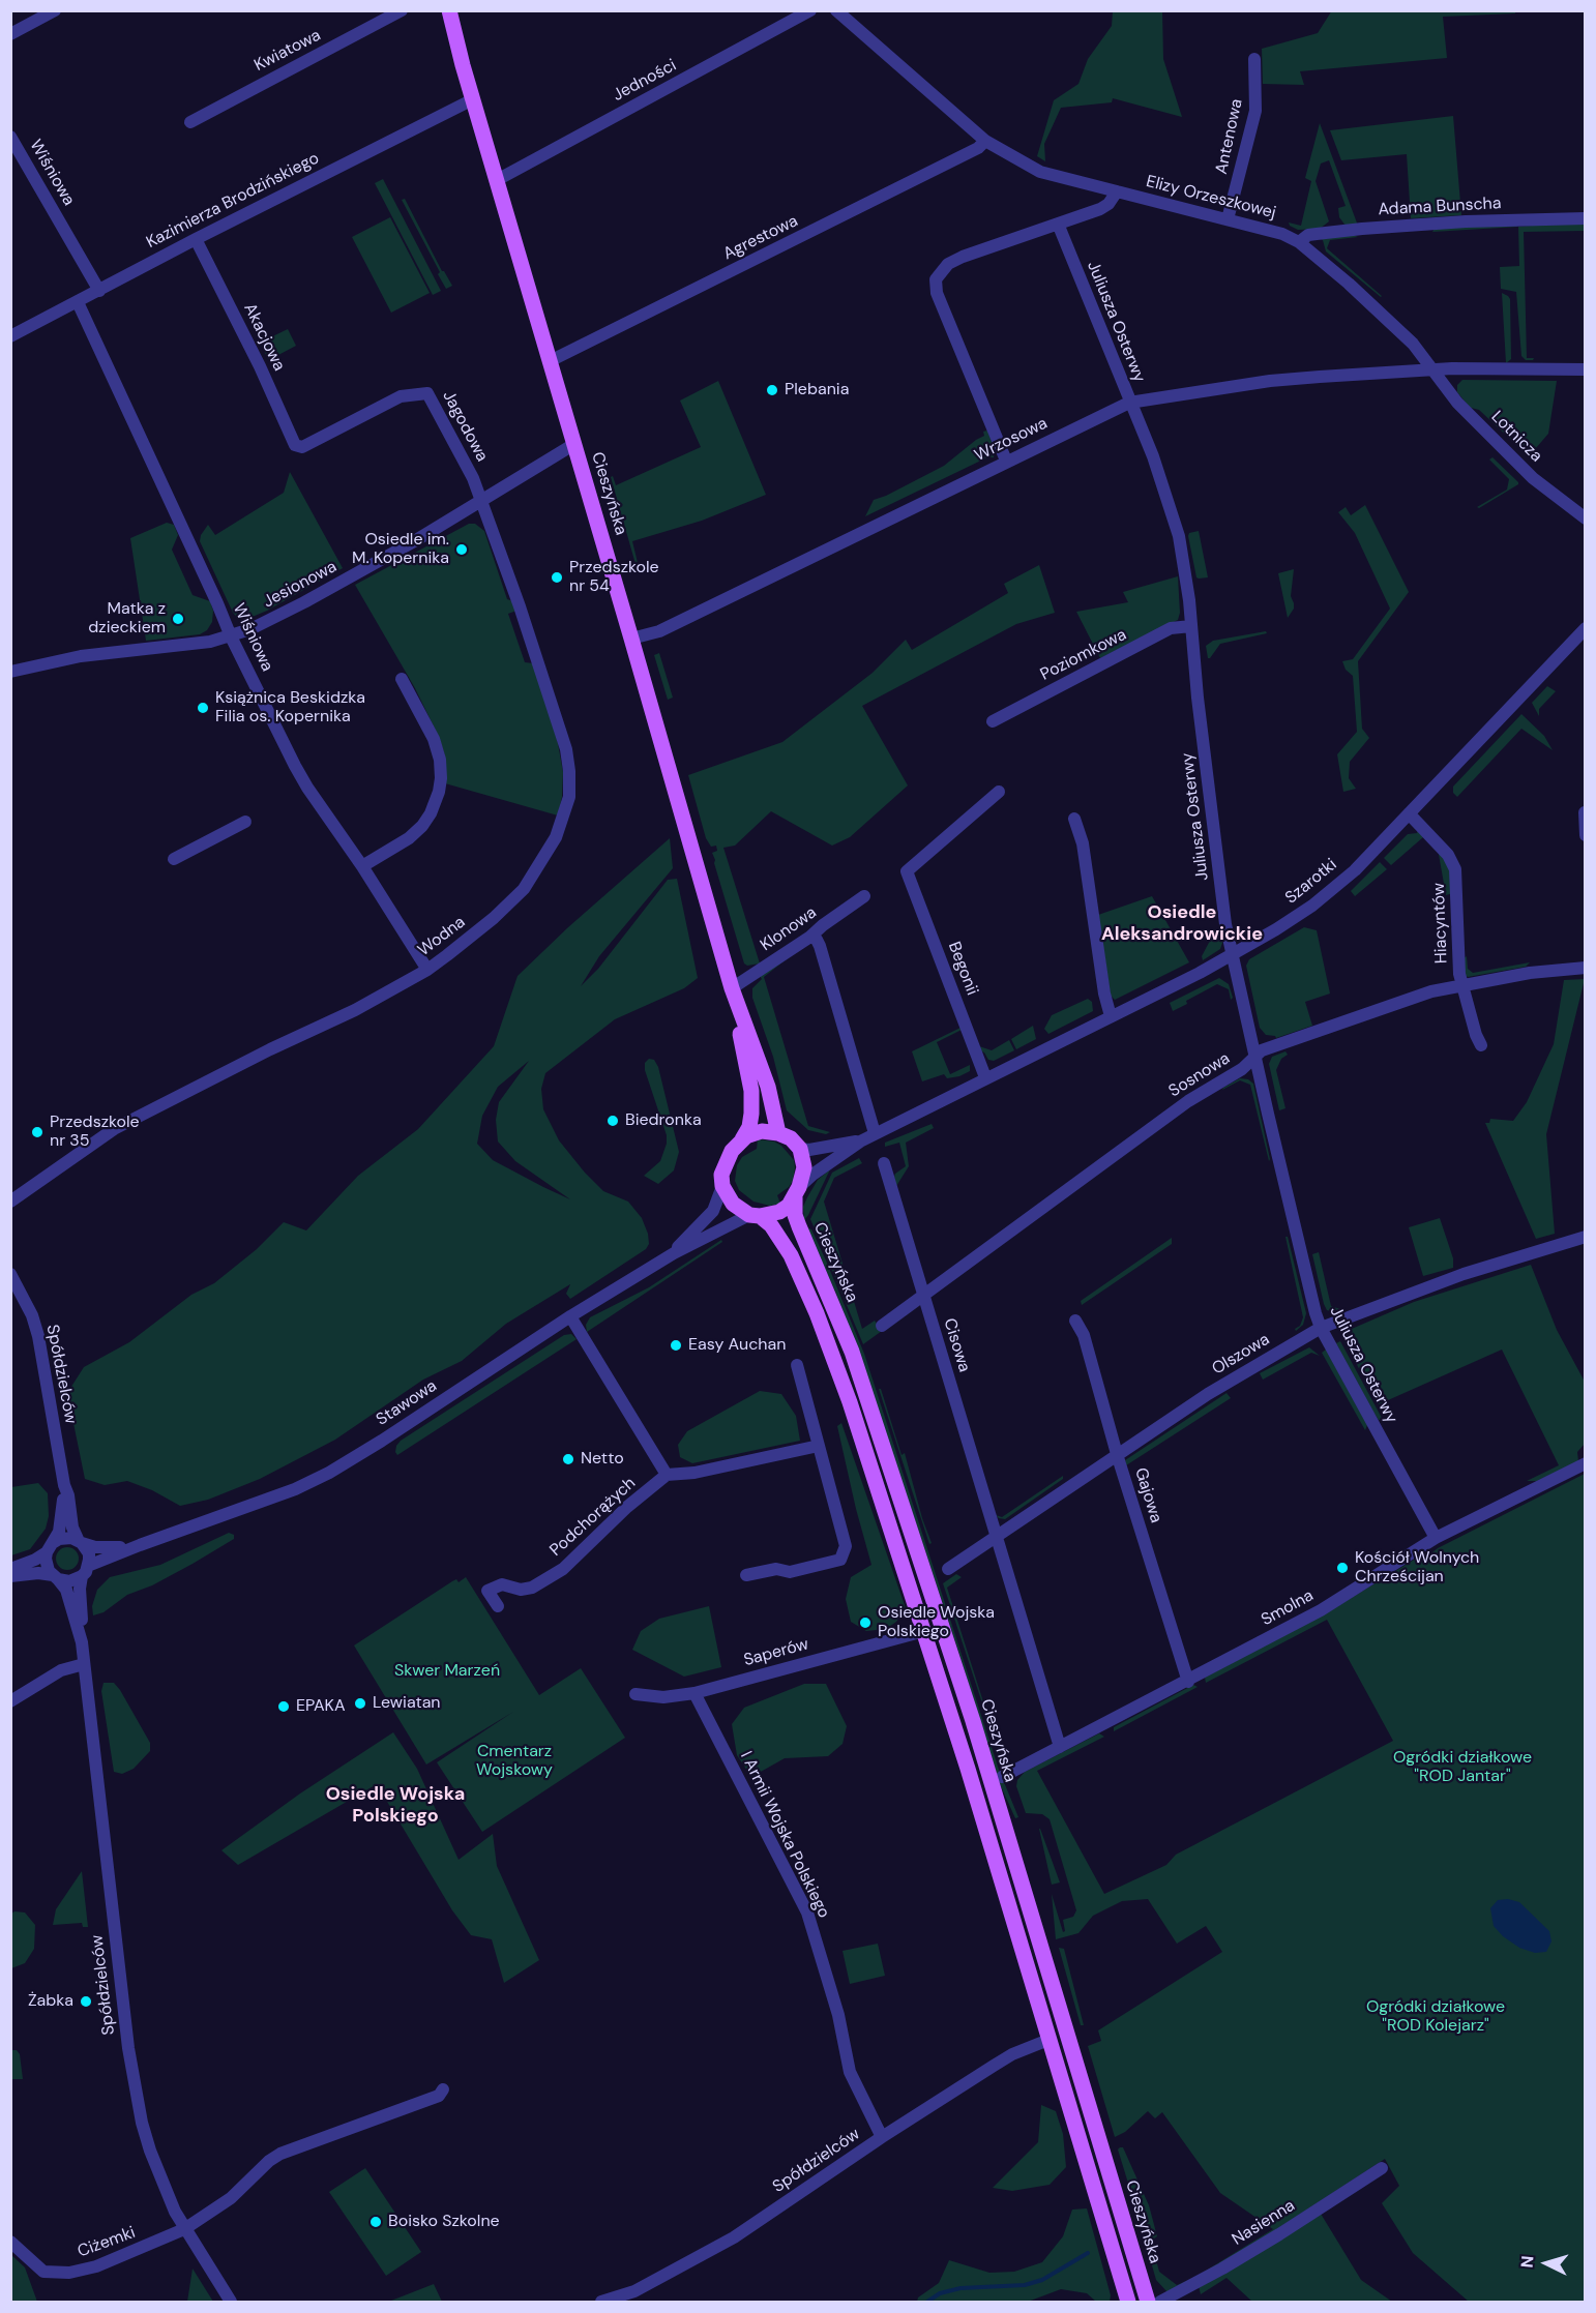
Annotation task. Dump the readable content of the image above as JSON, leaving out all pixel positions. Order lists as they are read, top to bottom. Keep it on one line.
{"streets":{"main road":["Cieszyńska"],"street":["Kwiatowa","Jedności","Antenowa","Wiśniowa","Elizy Orzeszkowej","Kazimierza Brodzińskiego","Adama Bunscha","Agrestowa","Juliusza Osterwy","Akacjowa","Jagodowa","Lotnicza","Wrzosowa","Jesionowa","Poziomkowa","Szarotki","Hiacyntów","Klonowa","Wodna","Begonii","Sosnowa","Cisowa","Olszowa","Spółdzielców","Stawowa","Gajowa","Podchorążych","Smolna","Saperów","I Armii Wojska Polskiego","Nasienna","Ciżemki"]},"crossings":[["Jedności","Cieszyńska"],["Antenowa","Elizy Orzeszkowej"],["Wiśniowa","Kazimierza Brodzińskiego"],["Wiśniowa","Jesionowa"],["Wiśniowa","Wodna"],["Elizy Orzeszkowej","Adama Bunscha"],["Elizy Orzeszkowej","Agrestowa"],["Elizy Orzeszkowej","Lotnicza"],["Elizy Orzeszkowej","Wrzosowa"],["Kazimierza Brodzińskiego","Akacjowa"],["Kazimierza Brodzińskiego","Cieszyńska"],["Agrestowa","Cieszyńska"],["Juliusza Osterwy","Wrzosowa"],["Juliusza Osterwy","Poziomkowa"],["Juliusza Osterwy","Szarotki"],["Juliusza Osterwy","Sosnowa"],["Juliusza Osterwy","Olszowa"],["Juliusza Osterwy","Smolna"],["Akacjowa","Jagodowa"],["Jagodowa","Jesionowa"],["Jagodowa","Wodna"],["Lotnicza","Wrzosowa"],["Wrzosowa","Cieszyńska"],["Cieszyńska","Jesionowa"],["Cieszyńska","Szarotki"],["Cieszyńska","Klonowa"],["Cieszyńska","Stawowa"],["Jesionowa","Wodna"],["Szarotki","Hiacyntów"],["Szarotki","Begonii"],["Szarotki","Stawowa"],["Hiacyntów","Sosnowa"],["Sosnowa","Cisowa"],["Cisowa","Olszowa"],["Olszowa","Gajowa"],["Spółdzielców","Stawowa"],["Spółdzielców","I Armii Wojska Polskiego"],["Spółdzielców","Ciżemki"],["Gajowa","Smolna"],["Saperów","I Armii Wojska Polskiego"]],"districts":["Osiedle Aleksandrowickie","Osiedle Wojska Polskiego"],"parks":["Skwer Marzeń","Cmentarz Wojskowy","Ogródki działkowe \"ROD Jantar\"","Ogródki działkowe \"ROD Kolejarz\""],"places":["Plebania","Osiedle im. M. Kopernika","Przedszkole nr 54","Matka z dzieckiem","Książnica Beskidzka Filia os. Kopernika","Biedronka","Przedszkole nr 35","Easy Auchan","Netto","Kościół Wolnych Chrześcijan","Osiedle Wojska Polskiego","Lewiatan","EPAKA","Żabka","Boisko Szkolne"],"north":"left"}
